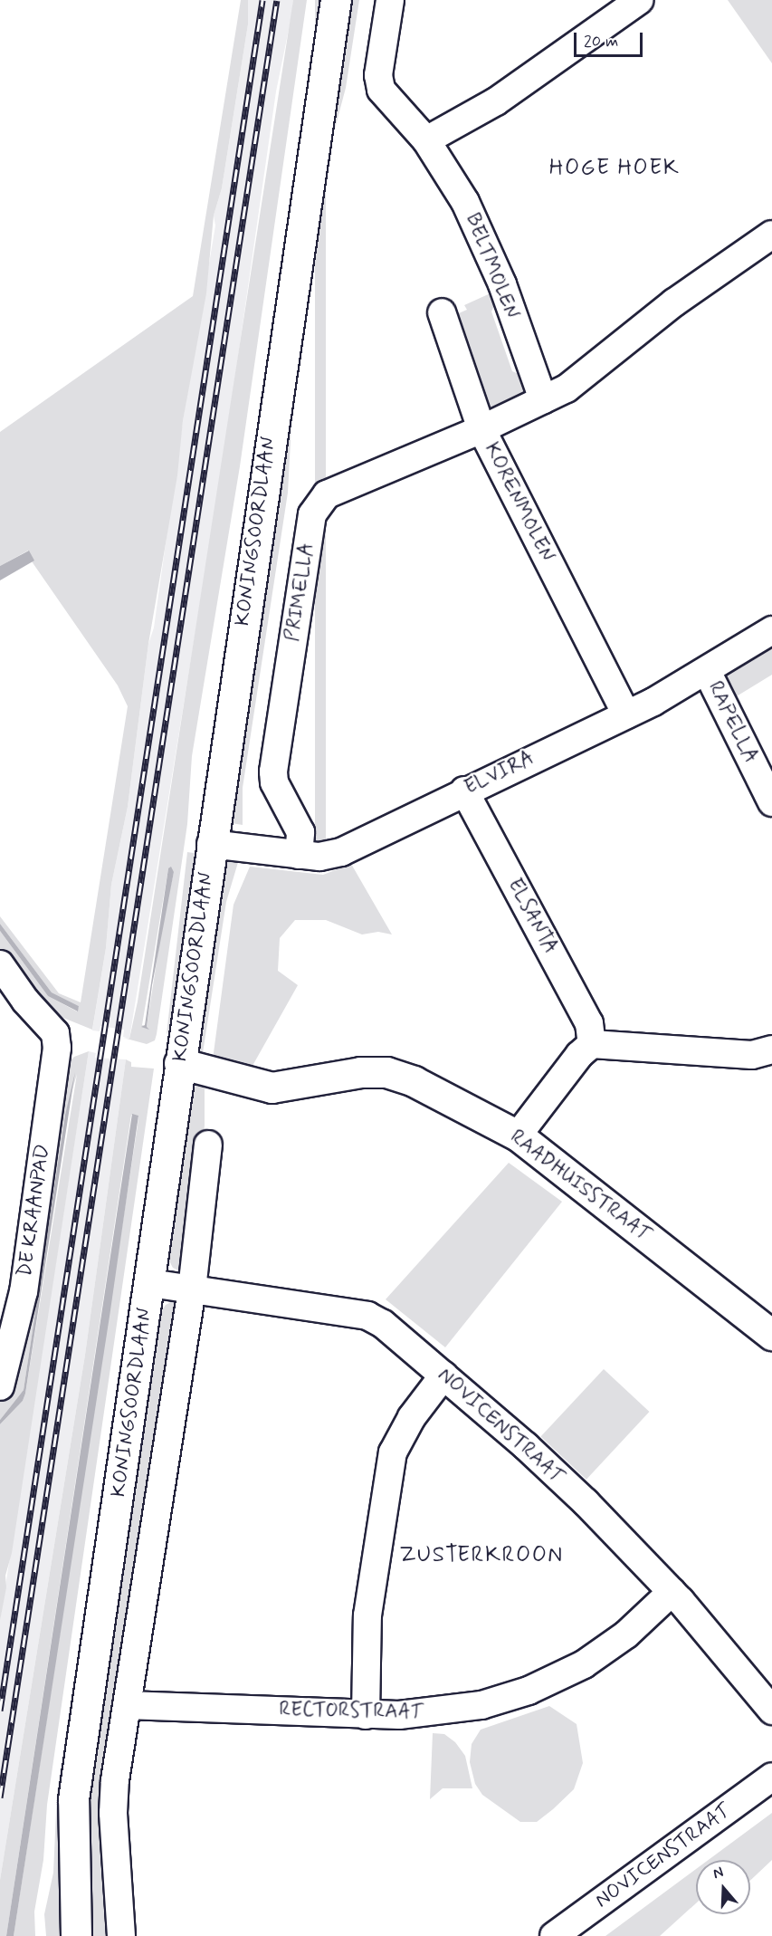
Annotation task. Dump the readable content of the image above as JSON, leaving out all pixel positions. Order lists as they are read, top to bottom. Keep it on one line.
{"streets":{"street":["BELTMOLEN","KORENMOLEN","KONINGSOORDLAAN","PRIMELLA","RAPELLA","ELVIRA","ELSANTA","RAADHUISSTRAAT","DE KRAANPAD","NOVICENSTRAAT","RECTORSTRAAT"]},"crossings":[["BELTMOLEN","KORENMOLEN"],["KORENMOLEN","PRIMELLA"],["KORENMOLEN","ELVIRA"],["KONINGSOORDLAAN","ELVIRA"],["KONINGSOORDLAAN","RAADHUISSTRAAT"],["KONINGSOORDLAAN","NOVICENSTRAAT"],["KONINGSOORDLAAN","RECTORSTRAAT"],["PRIMELLA","ELVIRA"],["RAPELLA","ELVIRA"],["ELVIRA","ELSANTA"],["NOVICENSTRAAT","RECTORSTRAAT"]],"districts":["HOGE HOEK","ZUSTERKROON"],"scale_bar":"20 m","north":"top"}
